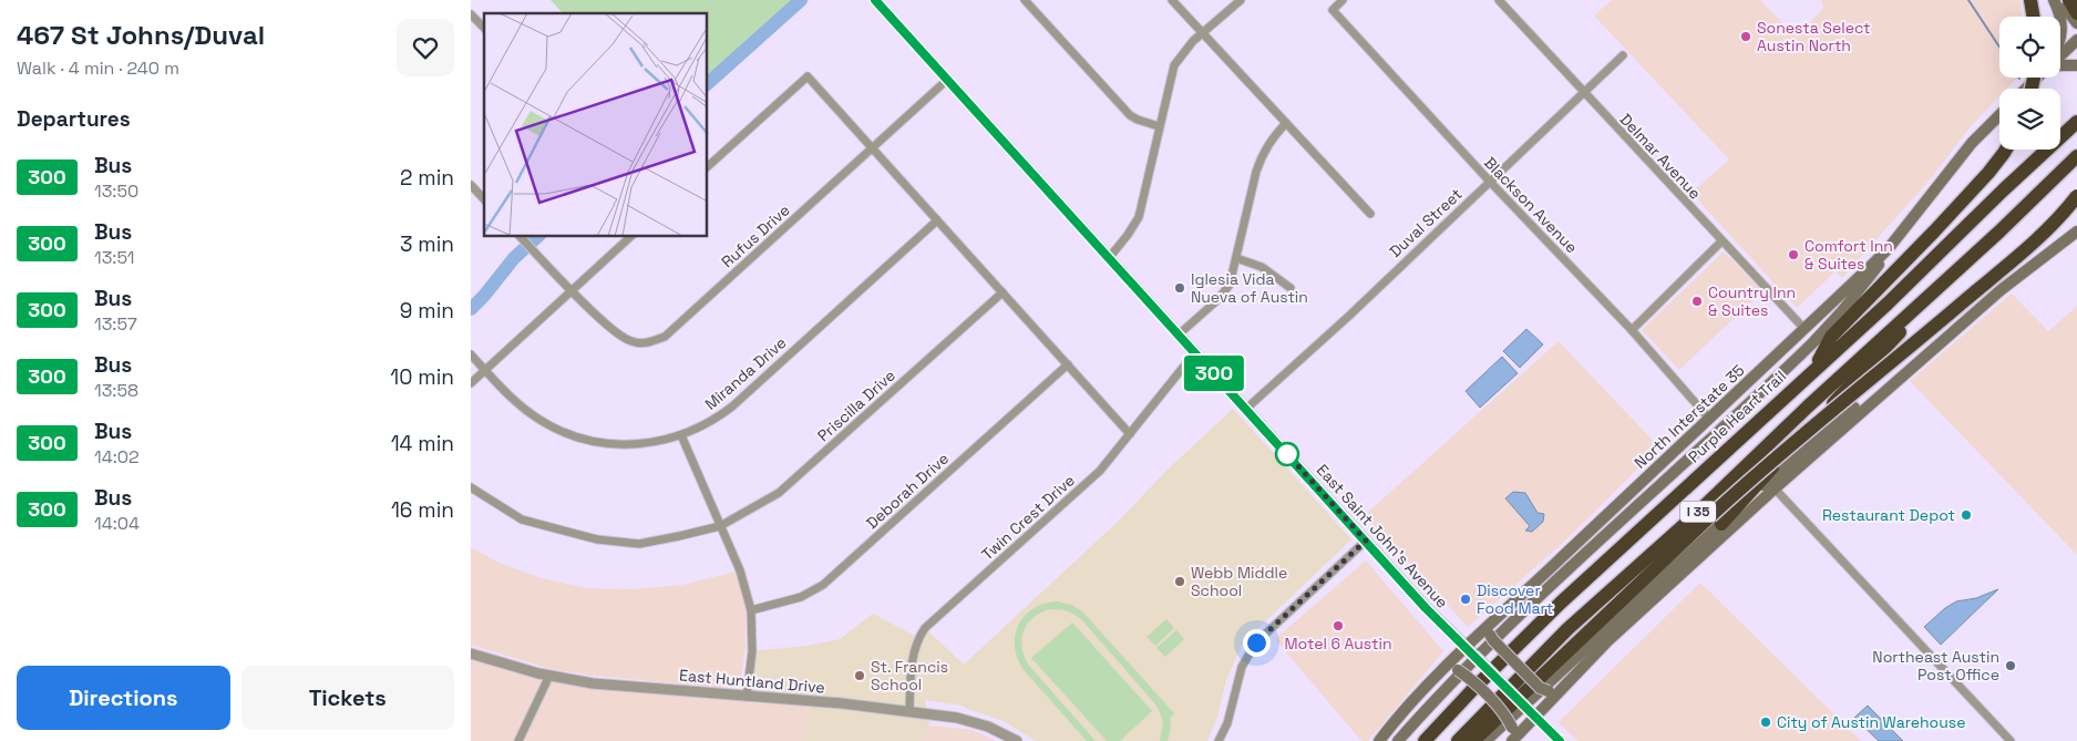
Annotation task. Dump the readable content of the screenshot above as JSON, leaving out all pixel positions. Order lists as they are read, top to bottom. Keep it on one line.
{"streets":{"highway":["Purple Heart Trail","I 35"],"main road":["North Interstate 35"],"street":["Delmar Avenue","Blackson Avenue","Duval Street","Rufus Drive","Miranda Drive","Priscilla Drive","Deborah Drive","Twin Crest Drive","East Saint John's Avenue","East Huntland Drive"]},"crossings":[["Delmar Avenue","Duval Street"],["Delmar Avenue","North Interstate 35"],["Blackson Avenue","Duval Street"],["Blackson Avenue","North Interstate 35"],["Duval Street","East Saint John's Avenue"],["Rufus Drive","East Saint John's Avenue"],["North Interstate 35","East Saint John's Avenue"],["Twin Crest Drive","East Saint John's Avenue"],["Twin Crest Drive","East Huntland Drive"]],"places":["Sonesta Select Austin North","Comfort Inn & Suites","Iglesia Vida Nueva of Austin","Country Inn & Suites","Restaurant Depot","Webb Middle School","Discover Food Mart","Motel 6 Austin","Northeast Austin Post Office","St. Francis School","City of Austin Warehouse"],"lines":["bus line 300"],"page":{"heading":[["467 St Johns/Duval","Walk · 4 min · 240 m"],"Departures"],"on_map":"300","list":[{"mark":"300","name":"Bus","note":"13:50","value":"2 min"},{"mark":"300","name":"Bus","note":"13:51","value":"3 min"},{"mark":"300","name":"Bus","note":"13:57","value":"9 min"},{"mark":"300","name":"Bus","note":"13:58","value":"10 min"},{"mark":"300","name":"Bus","note":"14:02","value":"14 min"},{"mark":"300","name":"Bus","note":"14:04","value":"16 min"}],"buttons":["Directions","Tickets"]}}
